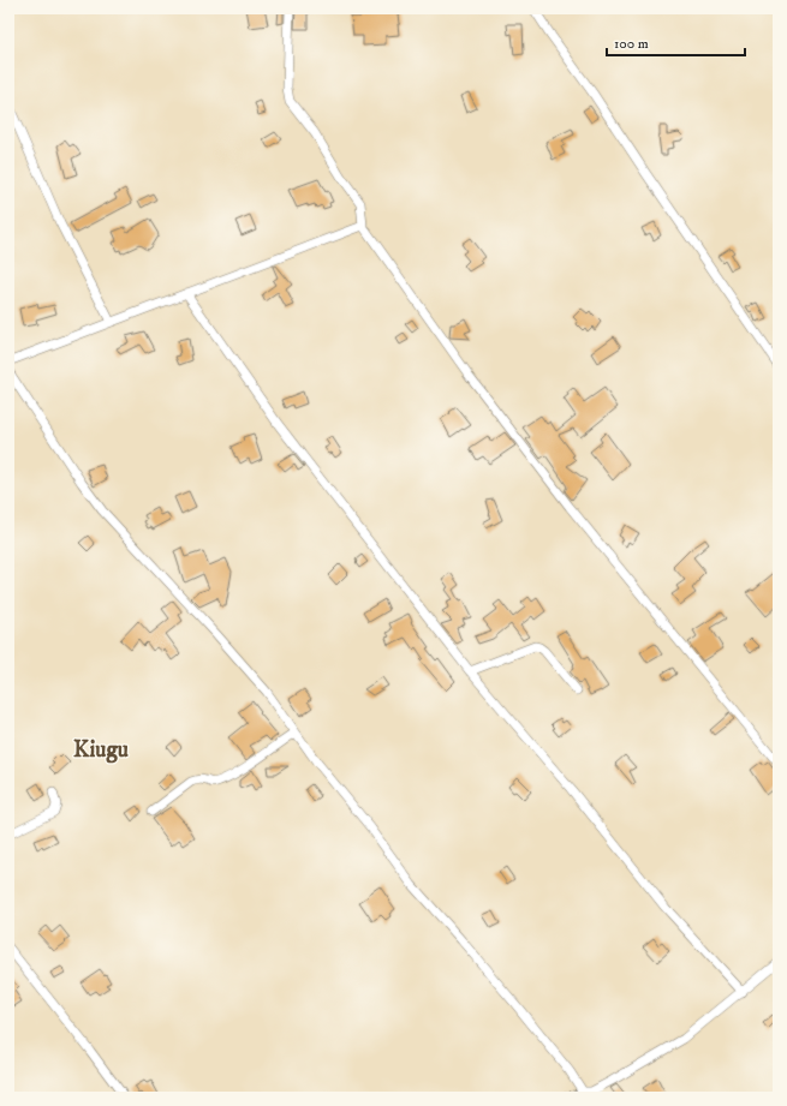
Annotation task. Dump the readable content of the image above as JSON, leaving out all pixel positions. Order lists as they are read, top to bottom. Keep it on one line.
{"districts":["Kiugu"],"scale_bar":"100 m"}
